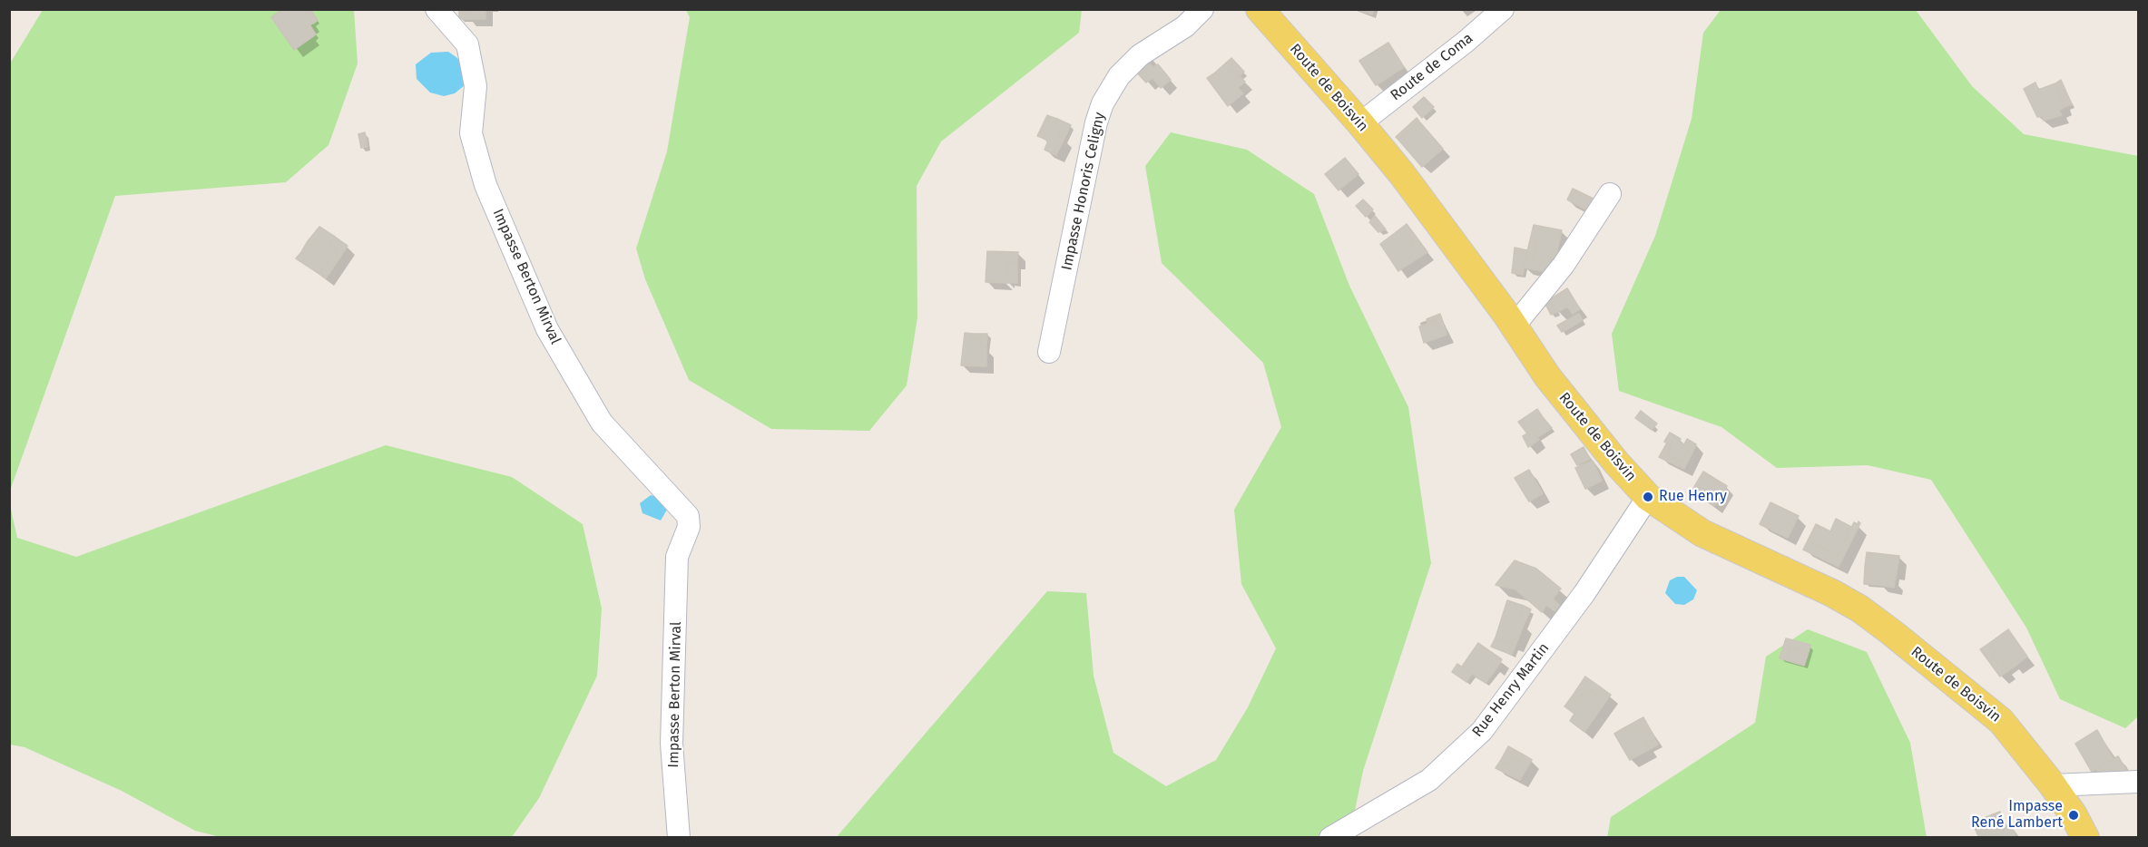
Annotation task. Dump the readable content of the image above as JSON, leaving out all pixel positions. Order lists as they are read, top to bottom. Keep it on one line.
{"streets":{"main road":["Route de Boisvin"],"street":["Route de Coma","Impasse Honoris Celigny","Impasse Berton Mirval","Rue Henry Martin"]},"crossings":[["Route de Coma","Route de Boisvin"],["Route de Boisvin","Rue Henry Martin"]],"places":["Rue Henry","Impasse René Lambert"]}
